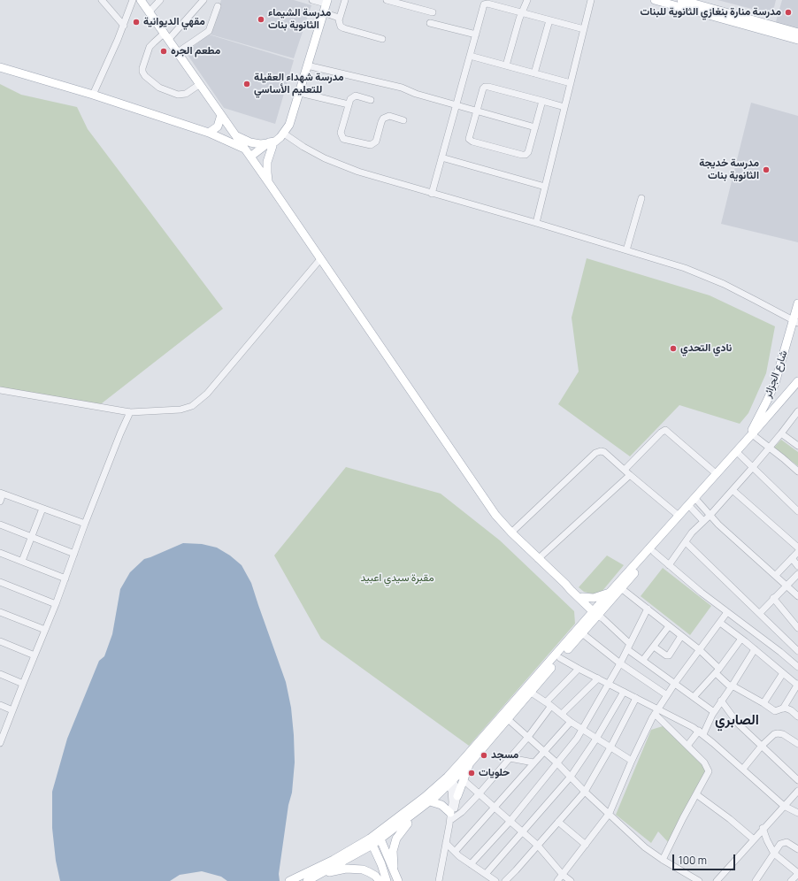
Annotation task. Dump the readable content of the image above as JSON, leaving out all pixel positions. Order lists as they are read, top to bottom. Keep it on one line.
{"streets":{"main road":["شارع الجزائر"]},"districts":["الصابري"],"parks":["مقبرة سيدي اعبيد"],"places":["مدرسة منارة بنغازي الثانوية للبنات","مدرسة الشيماء الثانوية بنات","مقهي الديوانية","مطعم الجره","مدرسة شهداء العقيلة للتعليم الأساسي","مدرسة خديجة الثانوية بنات","نادي التحدي","مسجد","حلويات"],"scale_bar":"100 m"}
